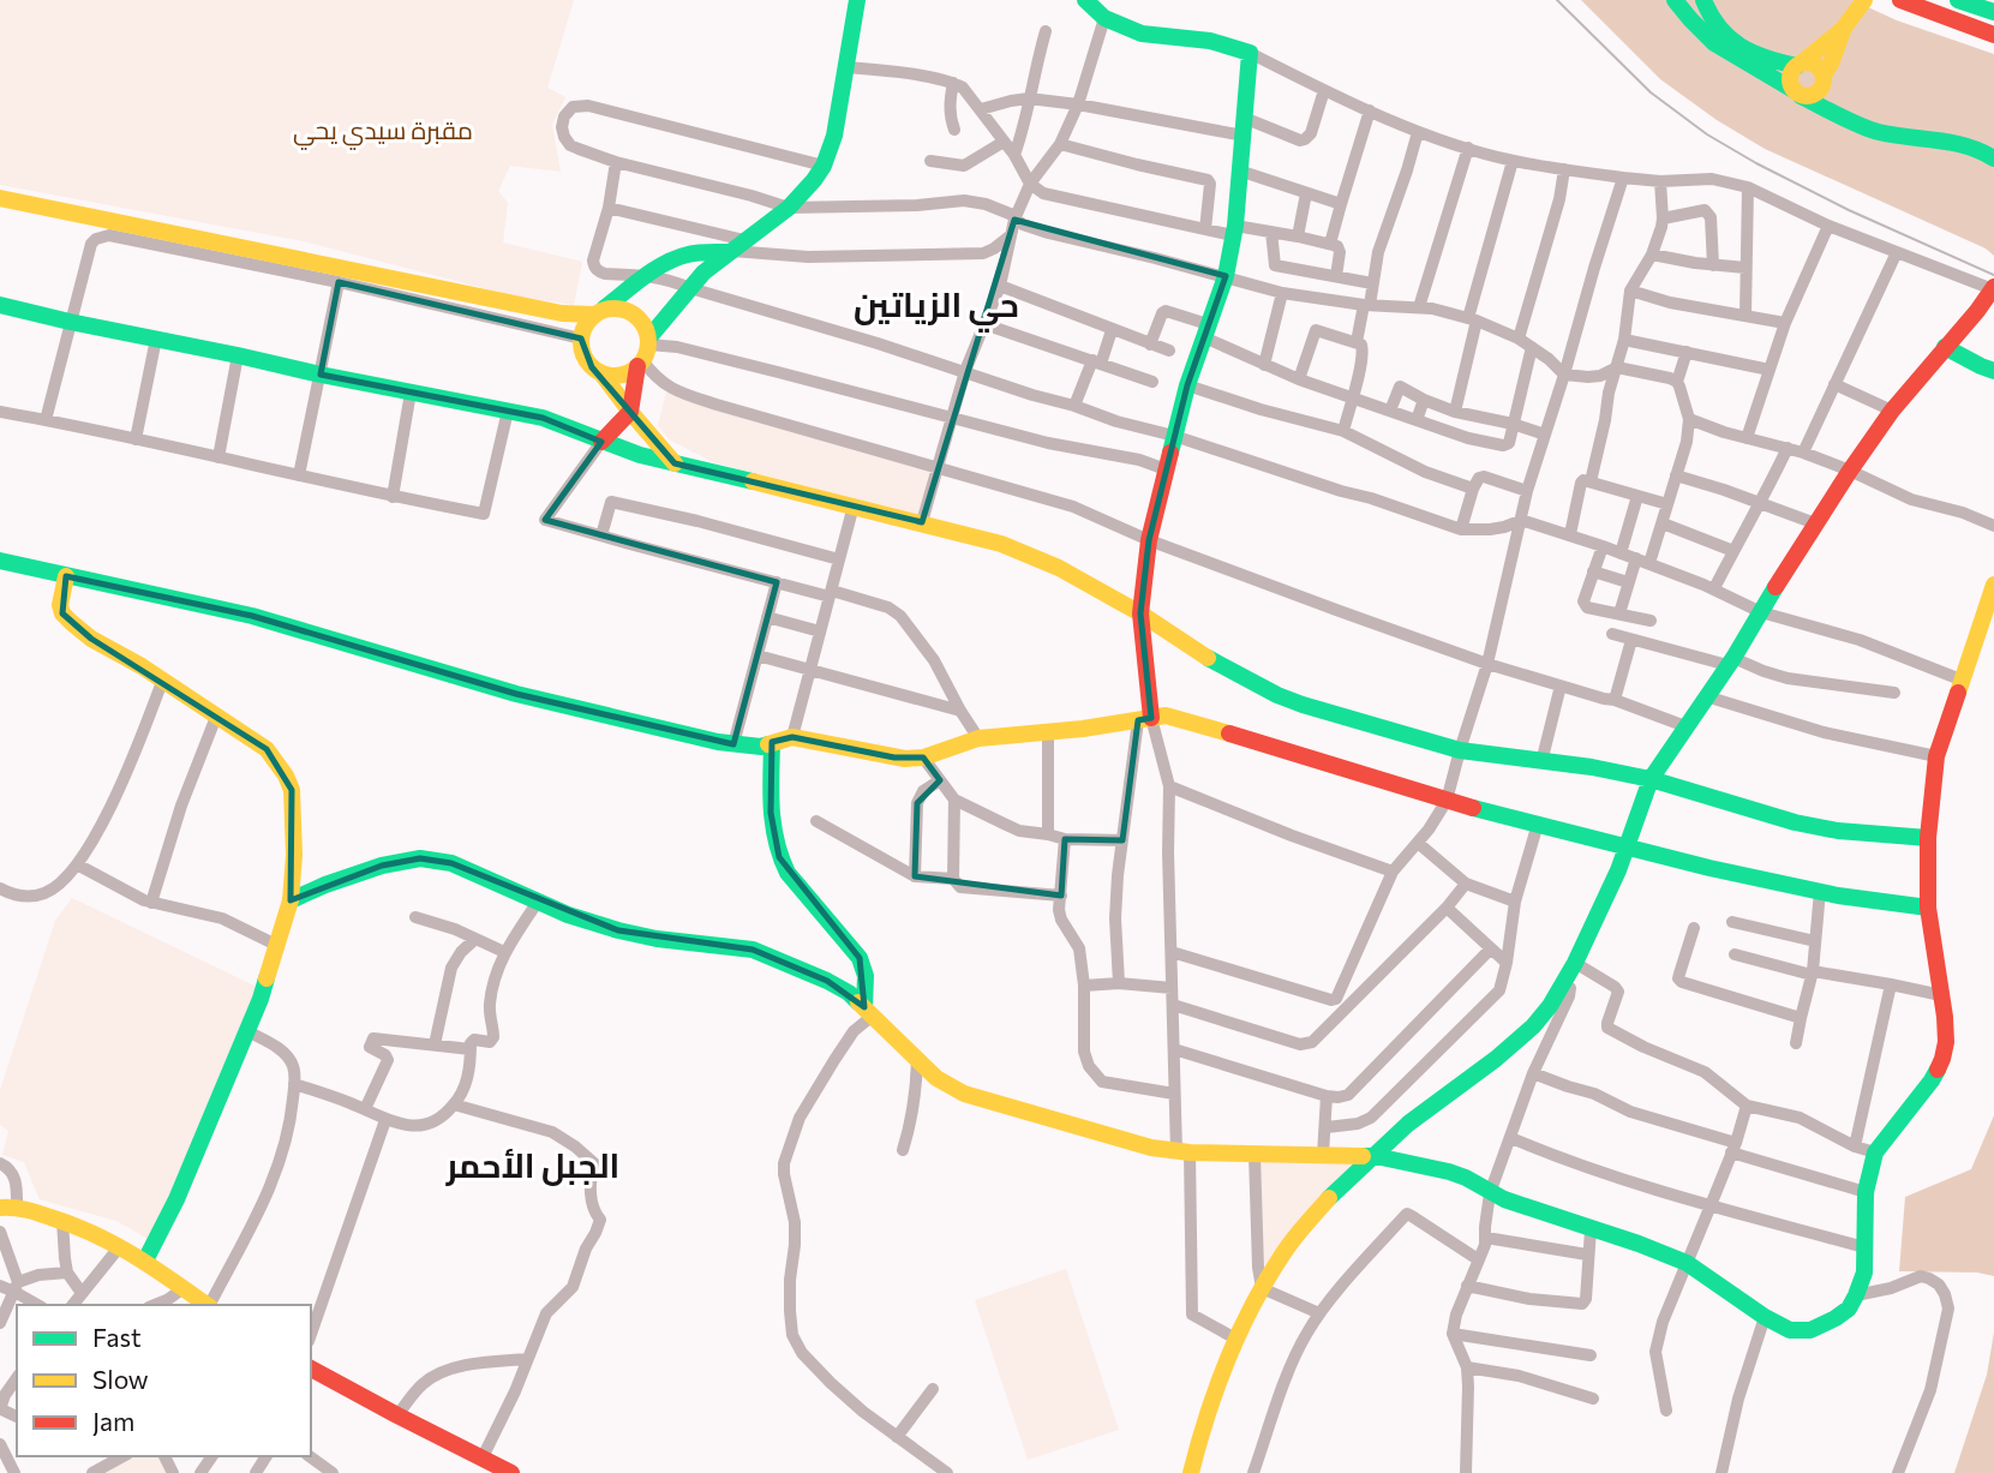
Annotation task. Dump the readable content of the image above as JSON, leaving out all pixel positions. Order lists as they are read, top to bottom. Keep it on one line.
{"districts":["حي الزياتين","الجبل الأحمر"],"parks":["مقبرة سيدي يحي"],"legend":["Fast","Slow","Jam"]}
